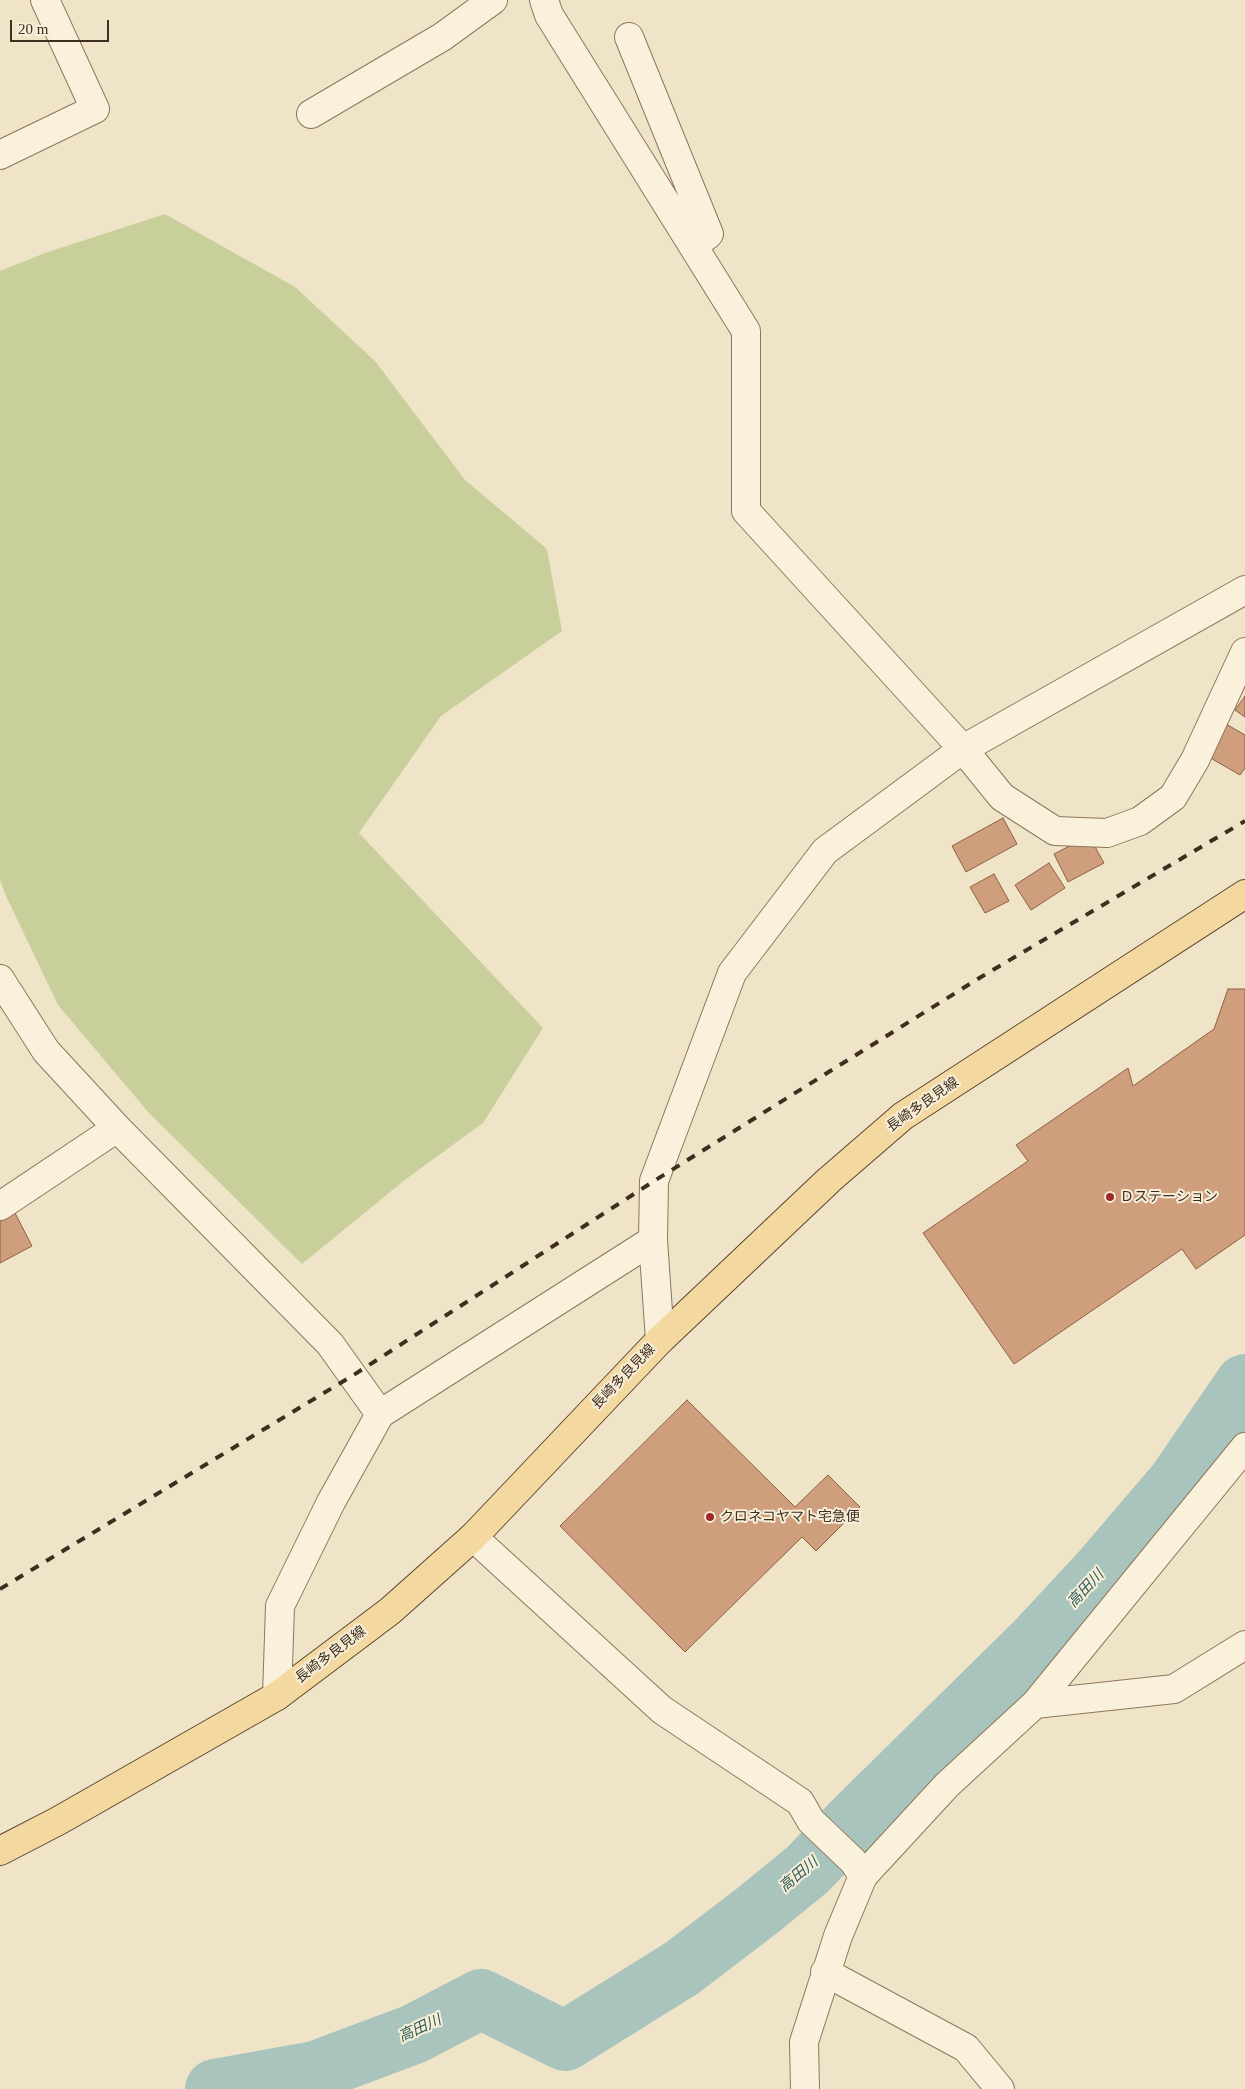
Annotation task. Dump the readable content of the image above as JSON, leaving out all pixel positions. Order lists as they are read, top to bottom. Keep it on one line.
{"streets":{"main road":["長崎多良見線"]},"water":["高田川"],"places":["Ｄステーション","クロネコヤマト宅急便"],"scale_bar":"20 m"}
